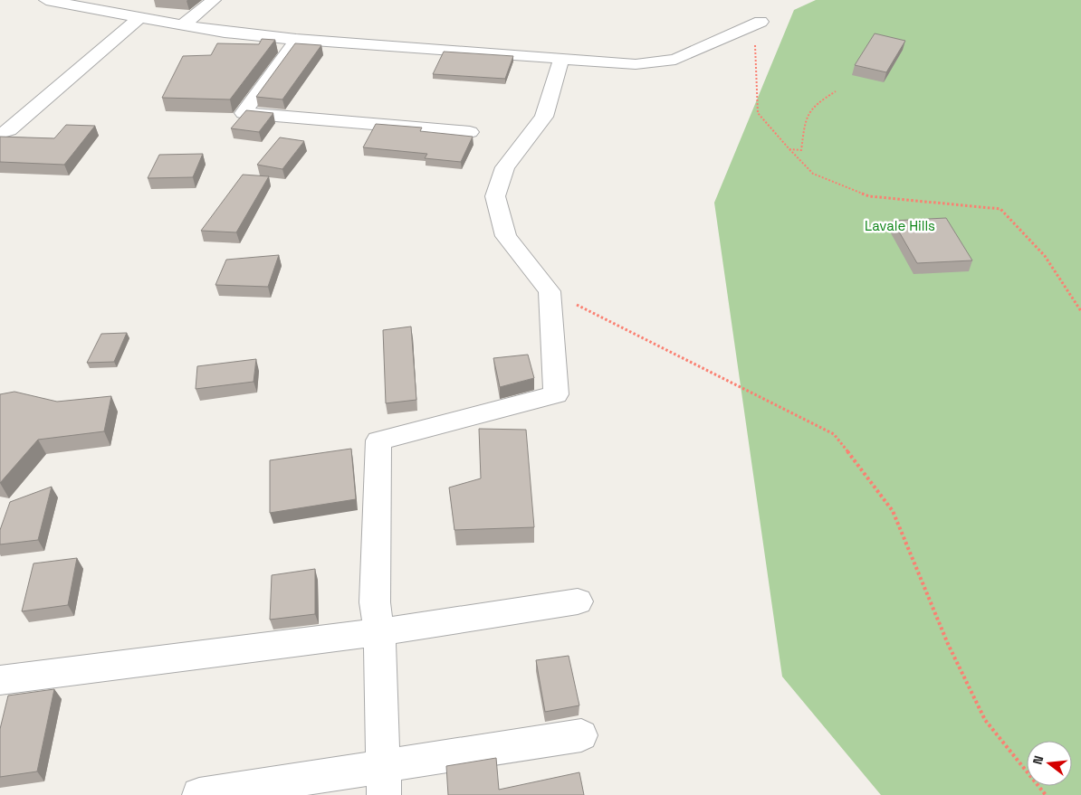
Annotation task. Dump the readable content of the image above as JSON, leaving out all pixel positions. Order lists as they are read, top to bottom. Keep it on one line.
{"parks":["Lavale Hills"],"north":"left"}
